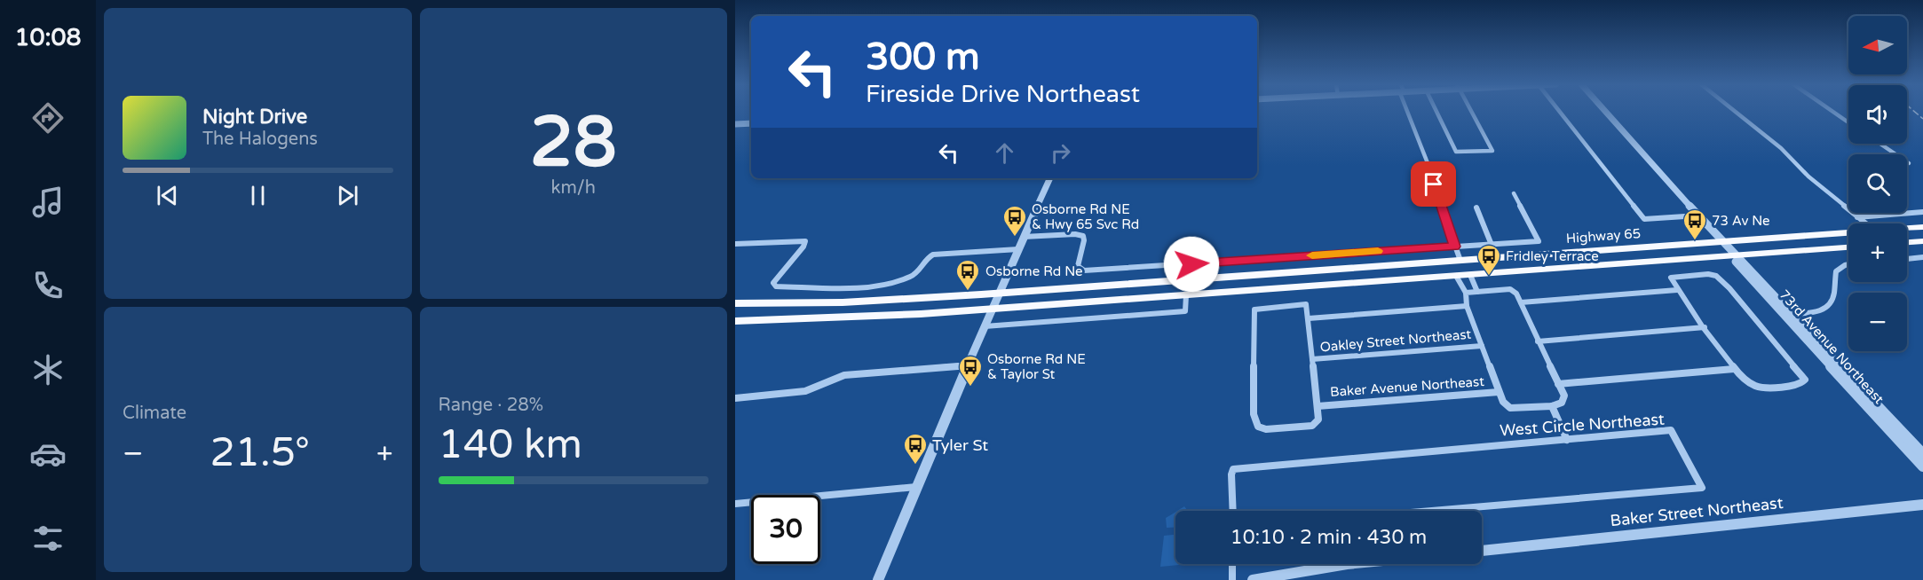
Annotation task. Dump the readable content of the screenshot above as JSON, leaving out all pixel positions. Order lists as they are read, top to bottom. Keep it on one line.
{"streets":{"highway":["Highway 65"],"street":["Oakley Street Northeast","73rd Avenue Northeast","Baker Avenue Northeast","West Circle Northeast","Baker Street Northeast"]},"crossings":[["Highway 65","73rd Avenue Northeast"]],"places":{"bus stop":["Osborne Rd NE & Hwy 65 Svc Rd","73 Av Ne","Fridley Terrace","Osborne Rd Ne","Osborne Rd NE & Taylor St","Tyler St"]},"north":"left","page":{"tabs":"10:08","tile":[["28","km/h"],"Climate",["Range · 28%","140 km"]],"map_buttons":["+","−"],"turn":["300 m","Fireside Drive Northeast"],"song":["Night Drive","The Halogens"],"heat":["−","21.5°","+"],"limit":"30","trip":"10:10 · 2 min · 430 m"}}
